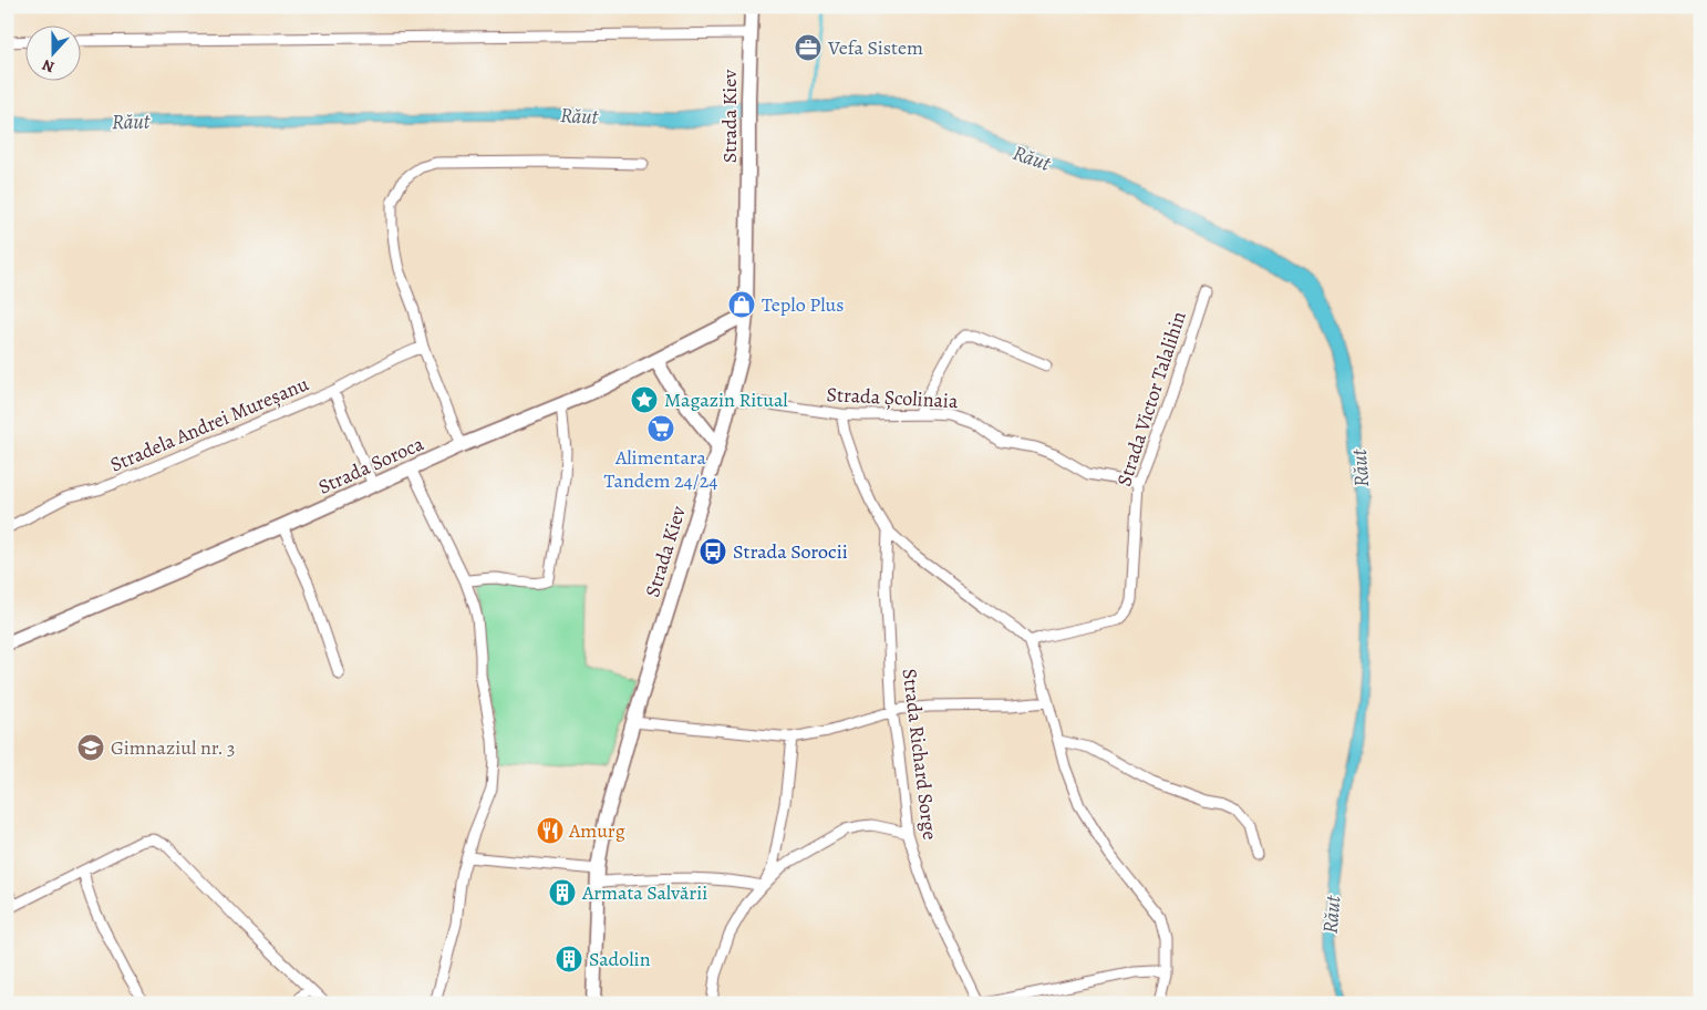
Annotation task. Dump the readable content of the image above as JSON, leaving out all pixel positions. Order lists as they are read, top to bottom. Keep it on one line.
{"streets":{"main road":["Strada Kiev","Strada Soroca"],"street":["Strada Școlinaia","Strada Victor Talalihin","Stradela Andrei Mureșanu","Strada Richard Sorge"]},"crossings":[["Strada Kiev","Strada Școlinaia"],["Strada Kiev","Strada Soroca"],["Strada Școlinaia","Strada Victor Talalihin"]],"water":["Răut"],"places":{"office":["Vefa Sistem"],"shop":["Teplo Plus"],"place":["Magazin Ritual"],"supermarket":["Alimentara Tandem 24/24"],"bus stop":["Strada Sorocii"],"school or university":["Gimnaziul nr. 3"],"restaurant":["Amurg"],"building":["Armata Salvării","Sadolin"]},"north":"bottom"}
